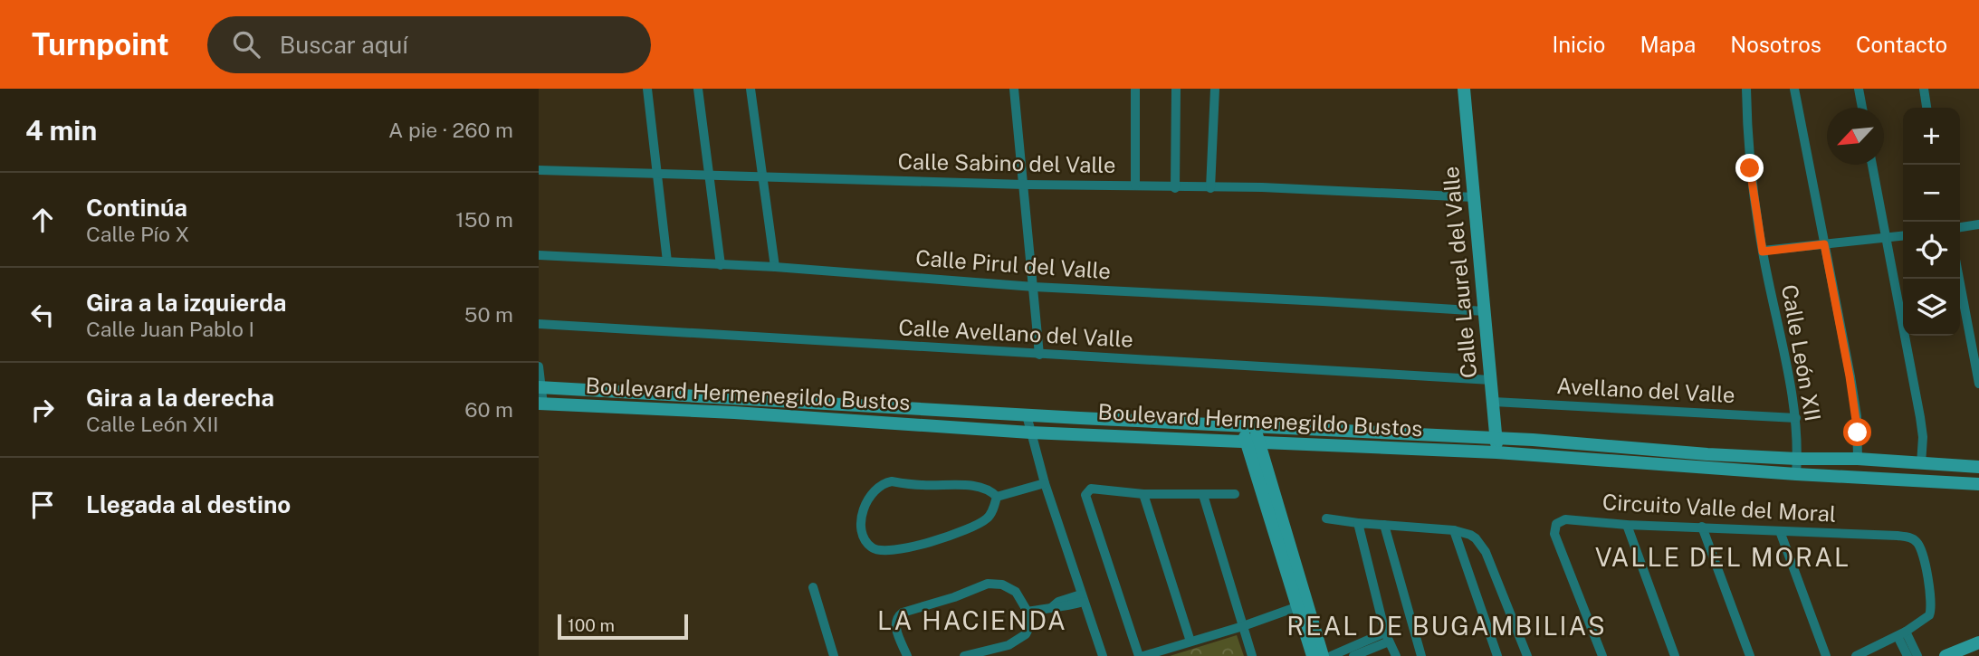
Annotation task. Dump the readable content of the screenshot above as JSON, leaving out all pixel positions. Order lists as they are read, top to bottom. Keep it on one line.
{"streets":{"street":["Calle Sabino del Valle","Calle Pirul del Valle","Calle Laurel del Valle","Calle Avellano del Valle","Calle León XII","Avellano del Valle","Boulevard Hermenegildo Bustos","Circuito Valle del Moral"]},"crossings":[["Calle Sabino del Valle","Calle Laurel del Valle"],["Calle Pirul del Valle","Calle Laurel del Valle"],["Calle Laurel del Valle","Calle Avellano del Valle"],["Calle Laurel del Valle","Avellano del Valle"],["Calle Laurel del Valle","Boulevard Hermenegildo Bustos"],["Calle León XII","Avellano del Valle"],["Calle León XII","Boulevard Hermenegildo Bustos"]],"districts":["VALLE DEL MORAL","LA HACIENDA","REAL DE BUGAMBILIAS"],"scale_bar":"100 m","north":"bottom left","page":{"header":"Turnpoint","search":"Buscar aquí","nav":["Inicio","Mapa","Nosotros","Contacto"],"heading":["4 min","A pie · 260 m"],"map_buttons":["+","−"],"list":[["Continúa","Calle Pío X","150 m"],["Gira a la izquierda","Calle Juan Pablo I","50 m"],["Gira a la derecha","Calle León XII","60 m"],"Llegada al destino"],"scale":"100 m"}}
